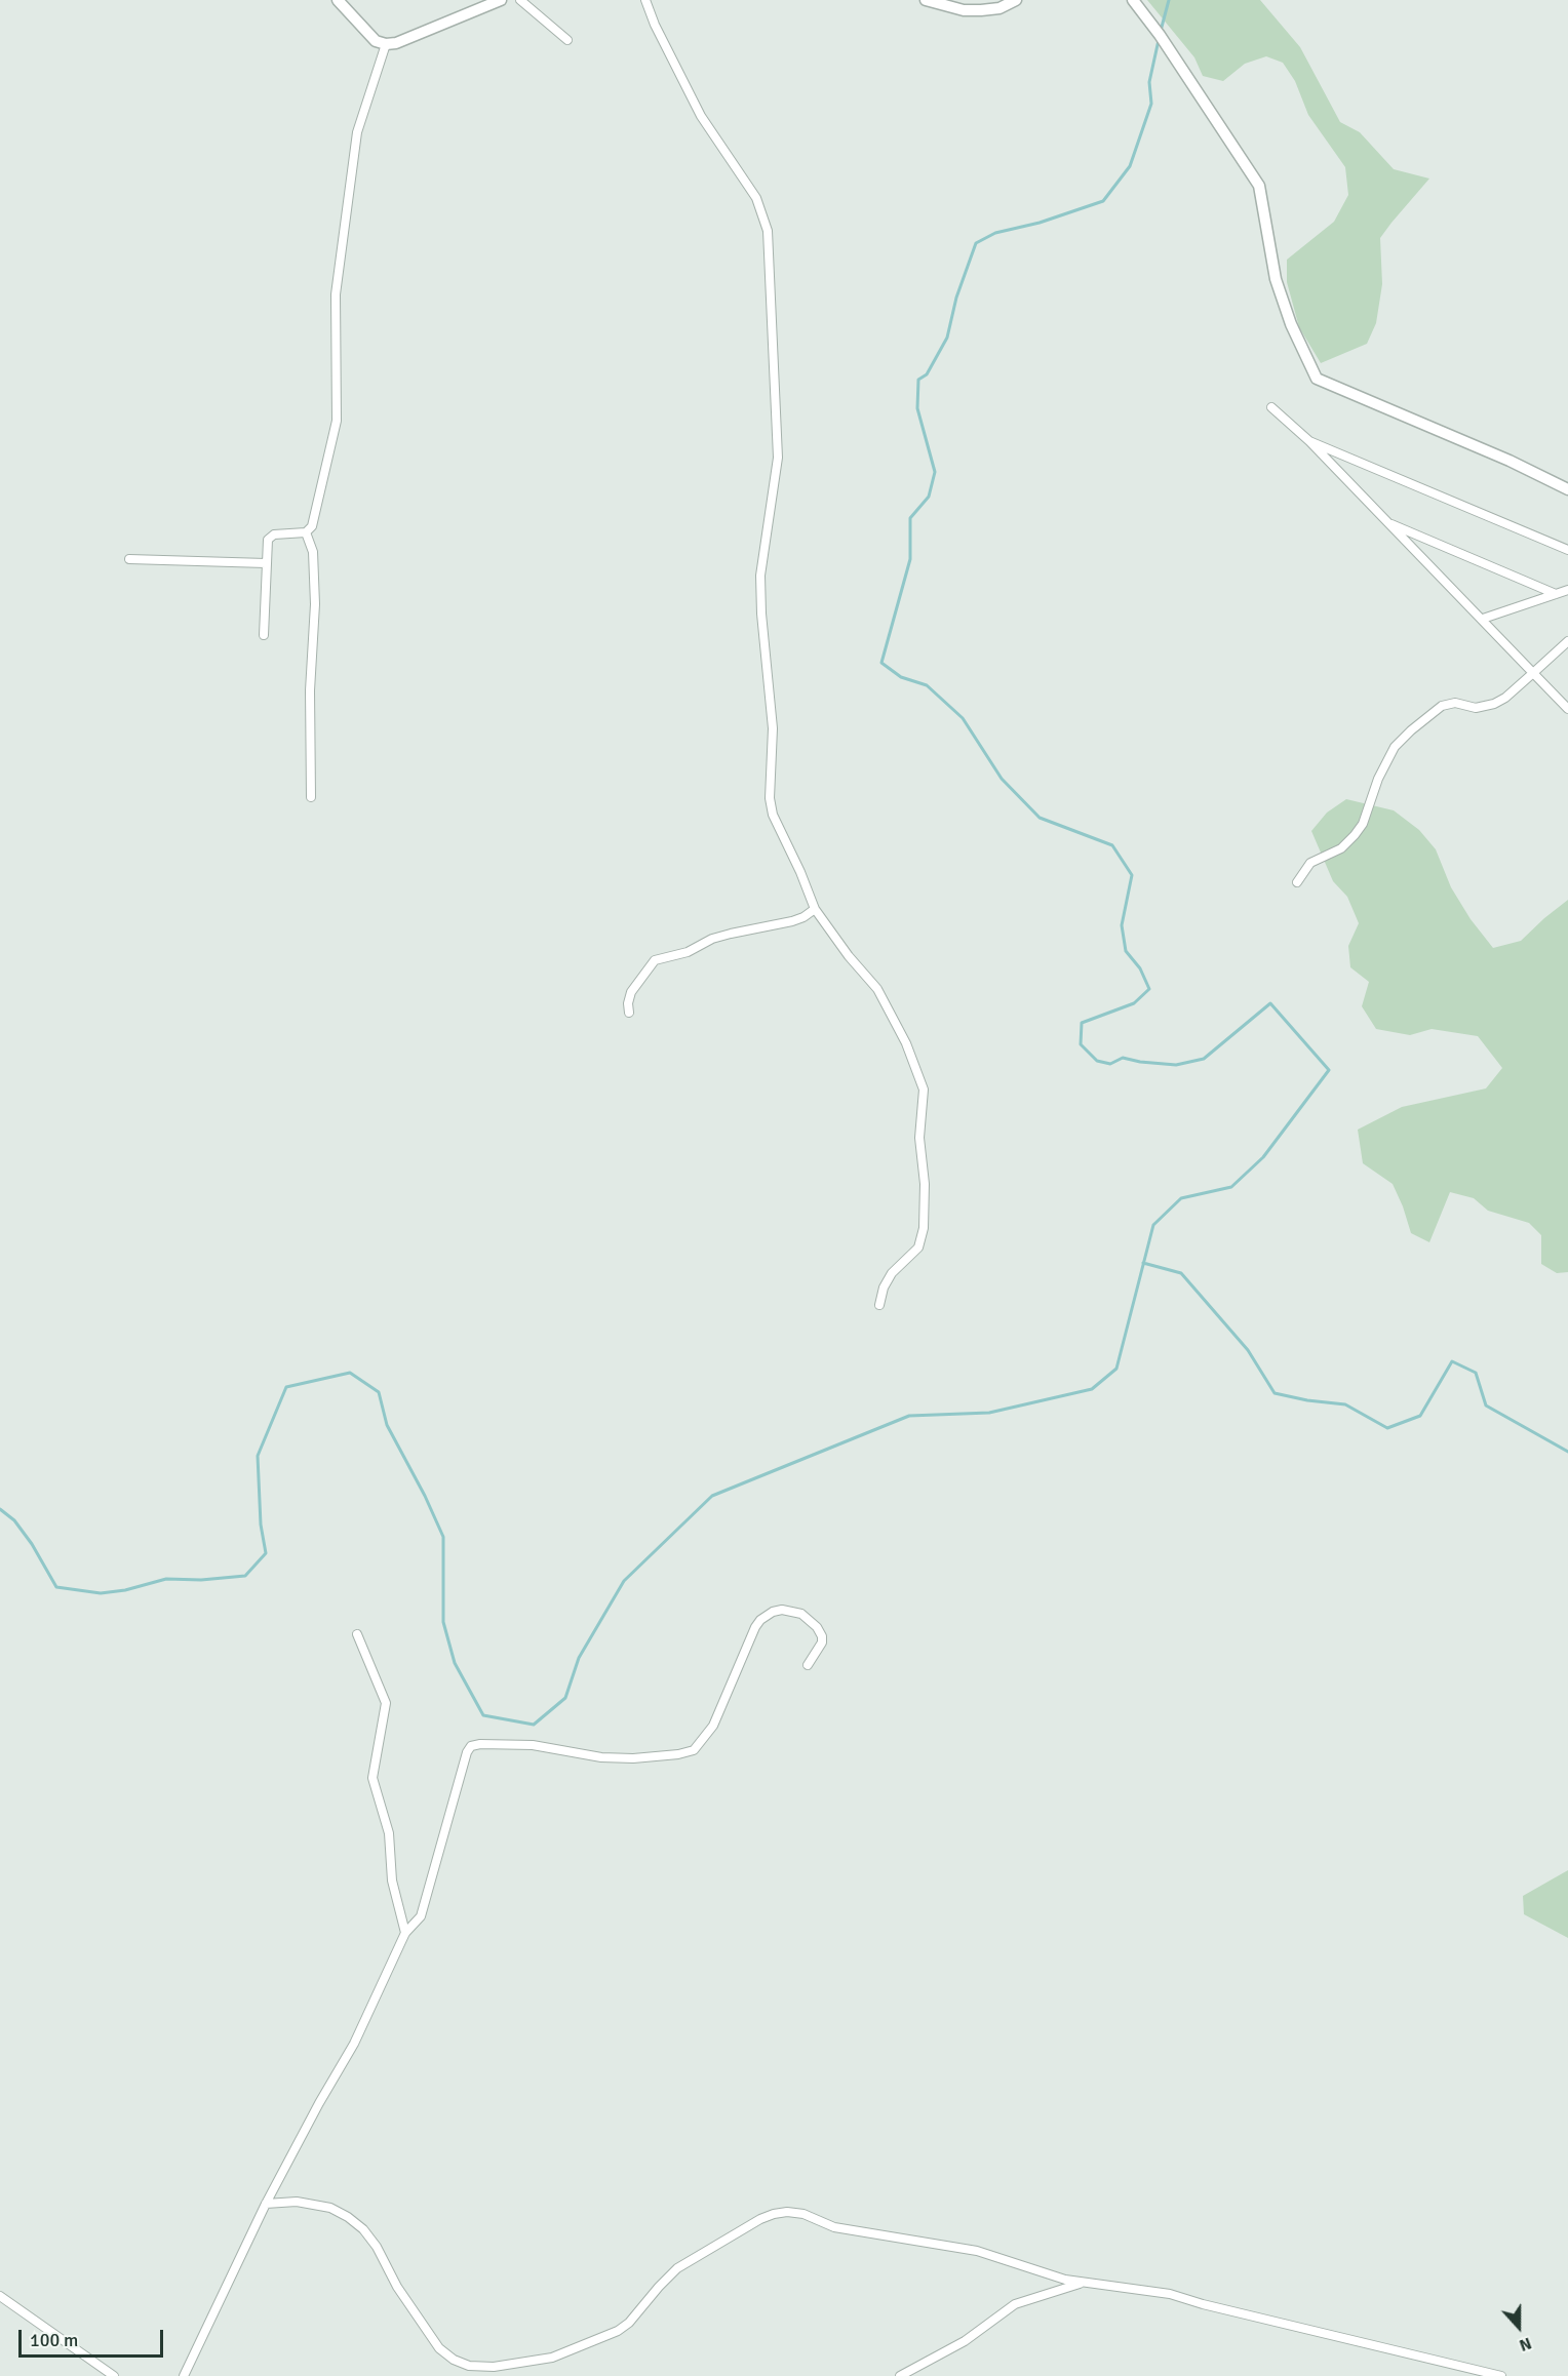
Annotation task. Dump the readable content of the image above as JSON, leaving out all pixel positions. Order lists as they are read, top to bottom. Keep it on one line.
{"scale_bar":"100 m","north":"bottom"}
